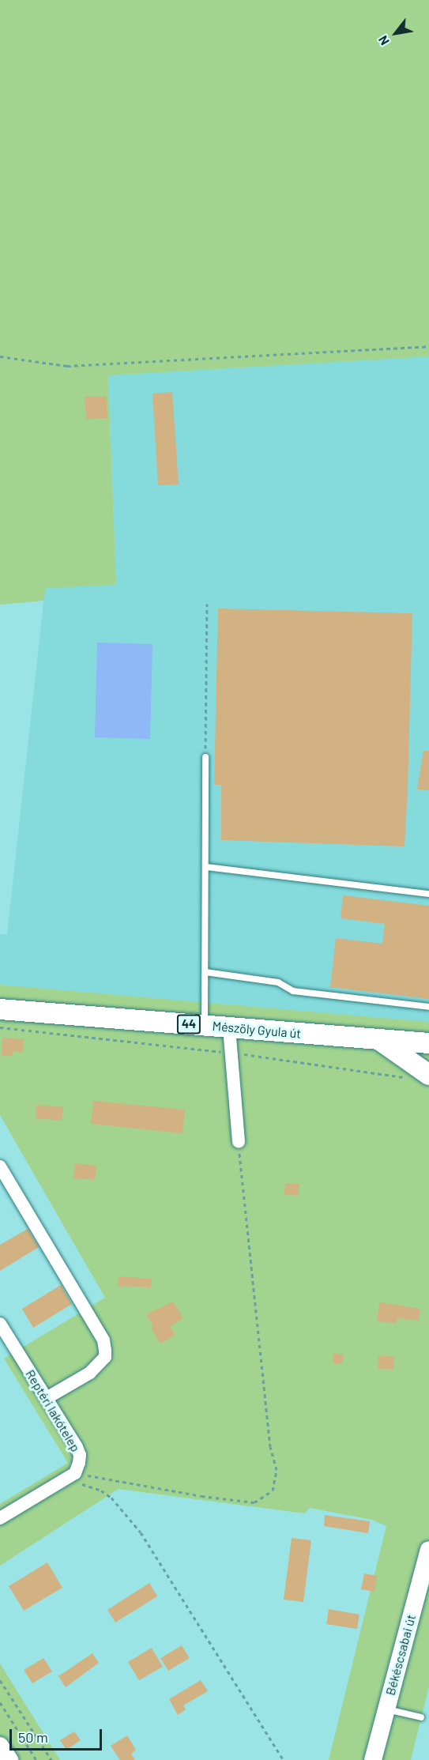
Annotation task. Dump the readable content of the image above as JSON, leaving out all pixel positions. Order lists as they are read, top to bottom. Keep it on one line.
{"streets":{"main road":["44","Mészöly Gyula út"],"street":["Reptéri lakótelep","Békéscsabai út"]},"scale_bar":"50 m","north":"bottom left"}
